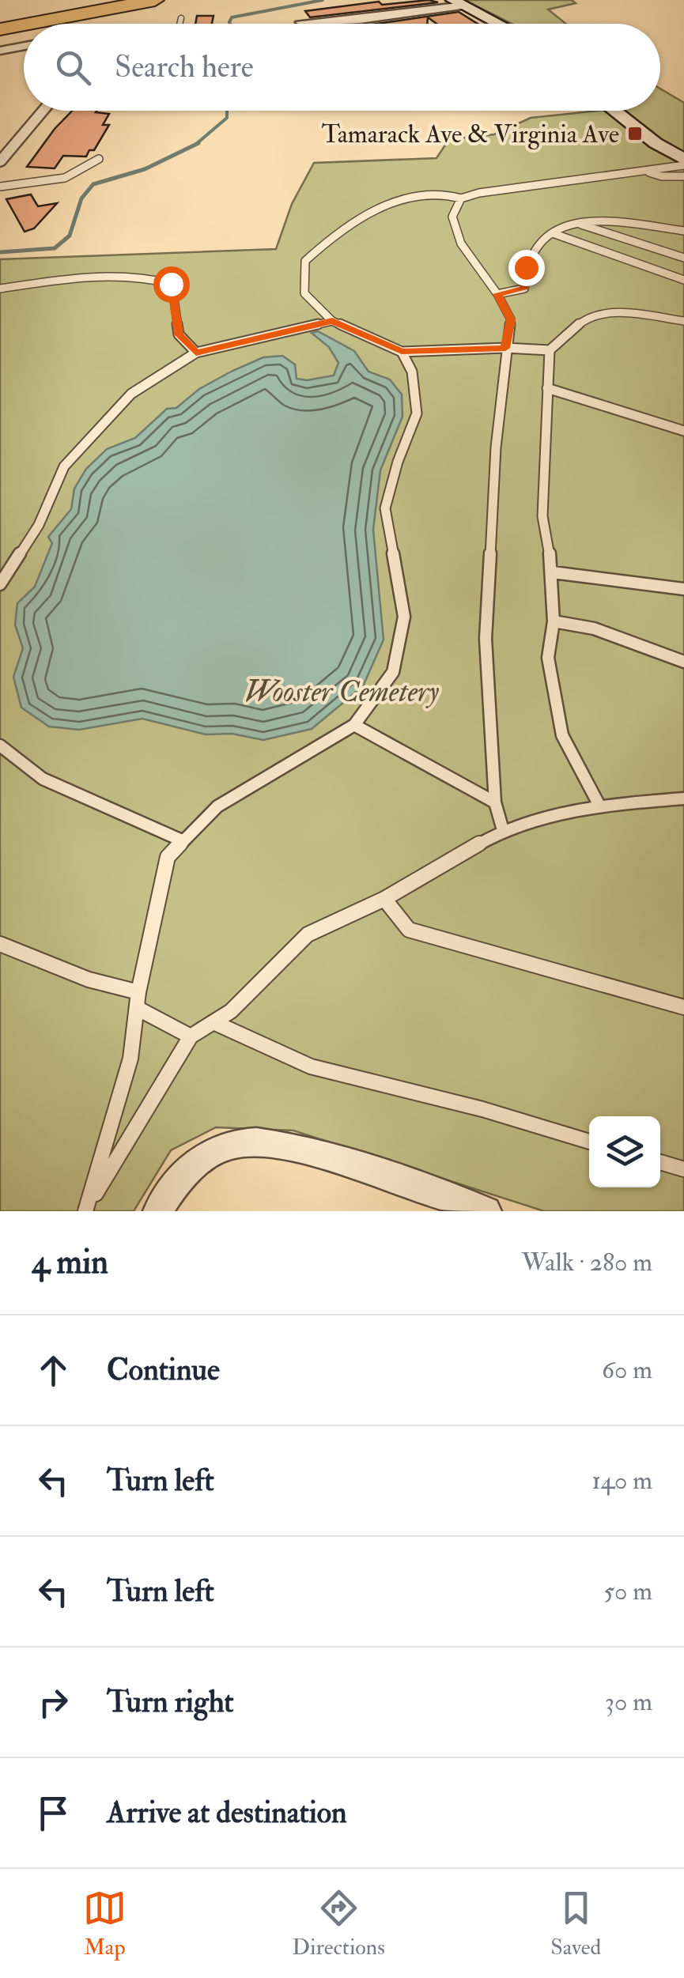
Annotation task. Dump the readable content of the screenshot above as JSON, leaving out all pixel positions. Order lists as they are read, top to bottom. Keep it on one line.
{"parks":["Wooster Cemetery"],"places":{"transit":["Tamarack Ave & Virginia Ave"]},"page":{"search":"Search here","heading":["4 min","Walk · 280 m"],"list":[["Continue","60 m"],["Turn left","140 m"],["Turn left","50 m"],["Turn right","30 m"],"Arrive at destination"],"nav":["Map","Directions","Saved"]}}
